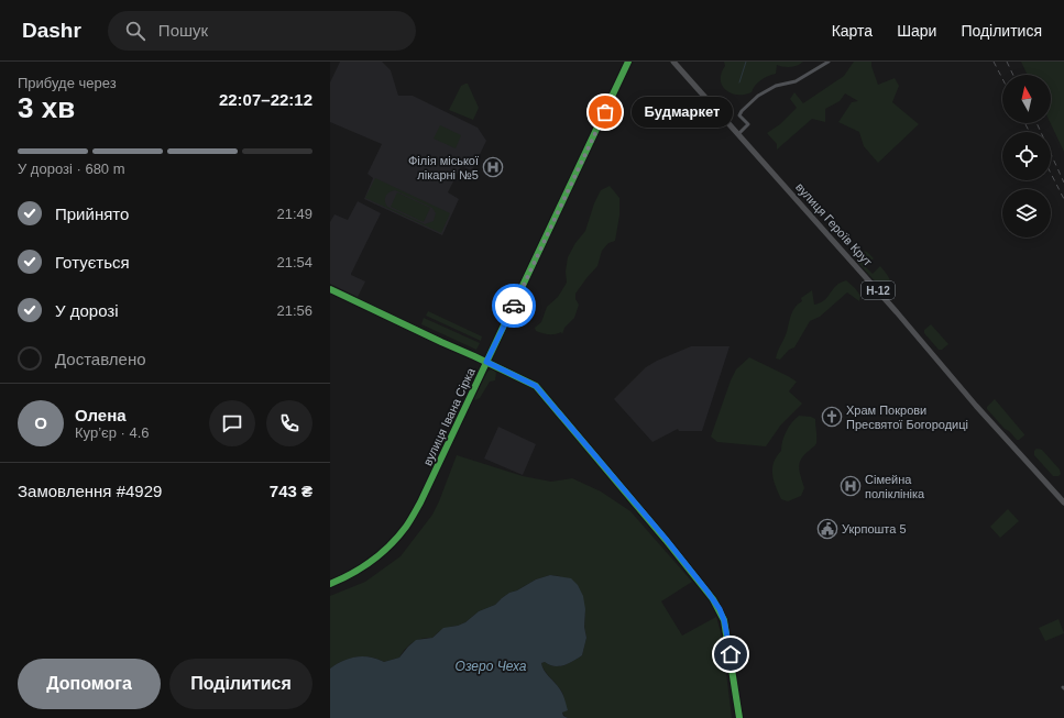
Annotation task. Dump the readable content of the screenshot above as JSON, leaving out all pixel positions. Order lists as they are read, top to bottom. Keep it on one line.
{"streets":{"main road":["вулиця Героїв Крут","Н-12"],"street":["вулиця Івана Сірка"]},"water":["Озеро Чеха"],"places":{"other":["Будмаркет"],"hospital":["Філія міської лікарні №5","Сімейна поліклініка"],"church":["Храм Покрови Пресвятої Богородиці"],"public building":["Укрпошта 5"]},"north":"top","page":{"header":"Dashr","search":"Пошук","nav":["Карта","Шари","Поділитися"],"heading":["3 хв","Прибуде через","22:07–22:12"],"panel":["Олена","Кур’єр · 4.6","Замовлення #4929","743 ₴"],"bubble":"Будмаркет","bar":"У дорозі · 680 m","list":[["Прийнято","21:49"],["Готується","21:54"],["У дорозі","21:56"],"Доставлено"],"round":"О","buttons":["Допомога","Поділитися"]}}
